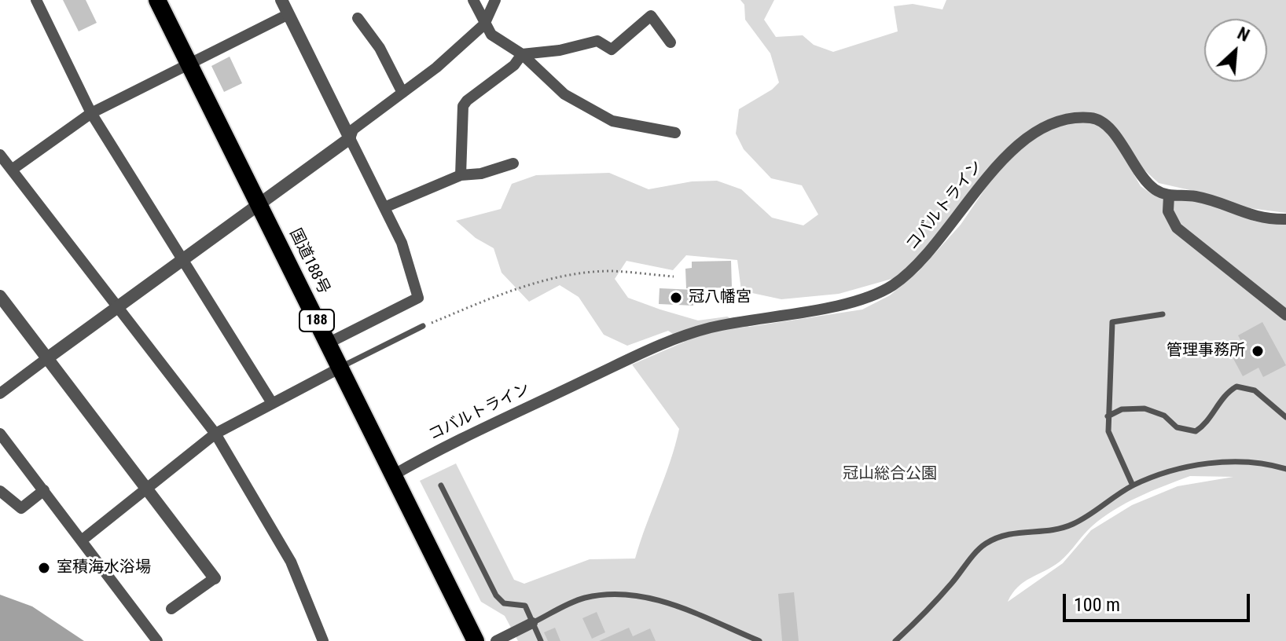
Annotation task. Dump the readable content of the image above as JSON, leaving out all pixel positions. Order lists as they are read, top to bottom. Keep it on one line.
{"streets":{"highway":["国道188号","188"],"street":["コバルトライン"]},"crossings":[["コバルトライン","国道188号"]],"parks":["冠山総合公園"],"places":["冠八幡宮","管理事務所","室積海水浴場"],"scale_bar":"100 m","north":"top right"}
